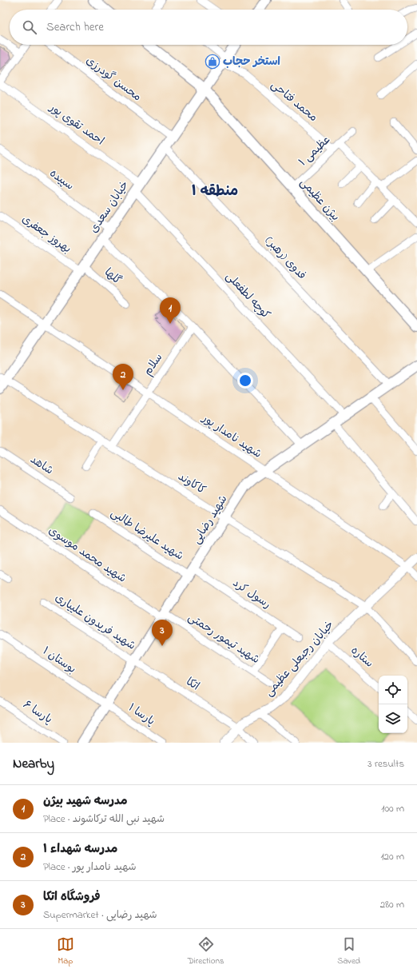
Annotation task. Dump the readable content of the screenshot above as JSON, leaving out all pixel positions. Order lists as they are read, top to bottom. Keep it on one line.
{"streets":{"main road":["بیژن عظیمی","خیابان سعدی","شهید رضایی"],"street":["محسن گودرزی","محمد فتاحی","احمد تقوی پور","عظیمی ۱","سپیده","بهروز جعفری","فدوی (رهبر)","گلها","کوچه لطفعلی","سلام","شهید نامدار پور","شاهد","کاکاوند","شهید علیرضا طالبی","شهید محمد موسوی","رسول کرد","شهید فریدون علییاری","شهید تیمور رحمتی","ستاره","خیابان رجبعلی عظیمی","بوستان ۱","اتکا","پارسا ۶","پارسا ۱"]},"crossings":[["محسن گودرزی","خیابان سعدی"],["محمد فتاحی","عظیمی ۱"],["محمد فتاحی","خیابان سعدی"],["احمد تقوی پور","خیابان سعدی"],["احمد تقوی پور","کوچه لطفعلی"],["عظیمی ۱","بیژن عظیمی"],["سپیده","خیابان سعدی"],["بیژن عظیمی","خیابان سعدی"],["خیابان سعدی","بهروز جعفری"],["خیابان سعدی","فدوی (رهبر)"],["خیابان سعدی","گلها"],["خیابان سعدی","کوچه لطفعلی"],["خیابان سعدی","شهید نامدار پور"],["خیابان سعدی","کاکاوند"],["بهروز جعفری","گلها"],["فدوی (رهبر)","شهید رضایی"],["کوچه لطفعلی","شهید رضایی"],["سلام","شهید نامدار پور"],["سلام","کاکاوند"],["شهید نامدار پور","شهید رضایی"],["شهید نامدار پور","خیابان رجبعلی عظیمی"],["کاکاوند","شهید رضایی"],["کاکاوند","خیابان رجبعلی عظیمی"],["شهید رضایی","شهید علیرضا طالبی"],["شهید رضایی","شهید محمد موسوی"],["شهید رضایی","رسول کرد"],["شهید رضایی","شهید فریدون علییاری"],["شهید رضایی","شهید تیمور رحمتی"],["شهید رضایی","بوستان ۱"],["شهید رضایی","اتکا"],["شهید رضایی","پارسا ۱"],["شهید علیرضا طالبی","رسول کرد"],["شهید محمد موسوی","شهید تیمور رحمتی"],["شهید فریدون علییاری","اتکا"],["ستاره","خیابان رجبعلی عظیمی"],["خیابان رجبعلی عظیمی","اتکا"],["بوستان ۱","پارسا ۱"]],"districts":["منطقه ۱"],"places":{"shop":["استخر حجاب"]},"page":{"search":"Search here","pins":["1","2","3"],"heading":["Nearby","3 results"],"list":[{"mark":"1","name":"مدرسه شهید بیژن","note":"Place · شهید نبی الله ترکاشوند","value":"100 m"},{"mark":"2","name":"مدرسه شهداء ۱","note":"Place · شهید نامدار پور","value":"120 m"},{"mark":"3","name":"فروشگاه اتکا","note":"Supermarket · شهید رضایی","value":"280 m"}],"nav":["Map","Directions","Saved"]}}
